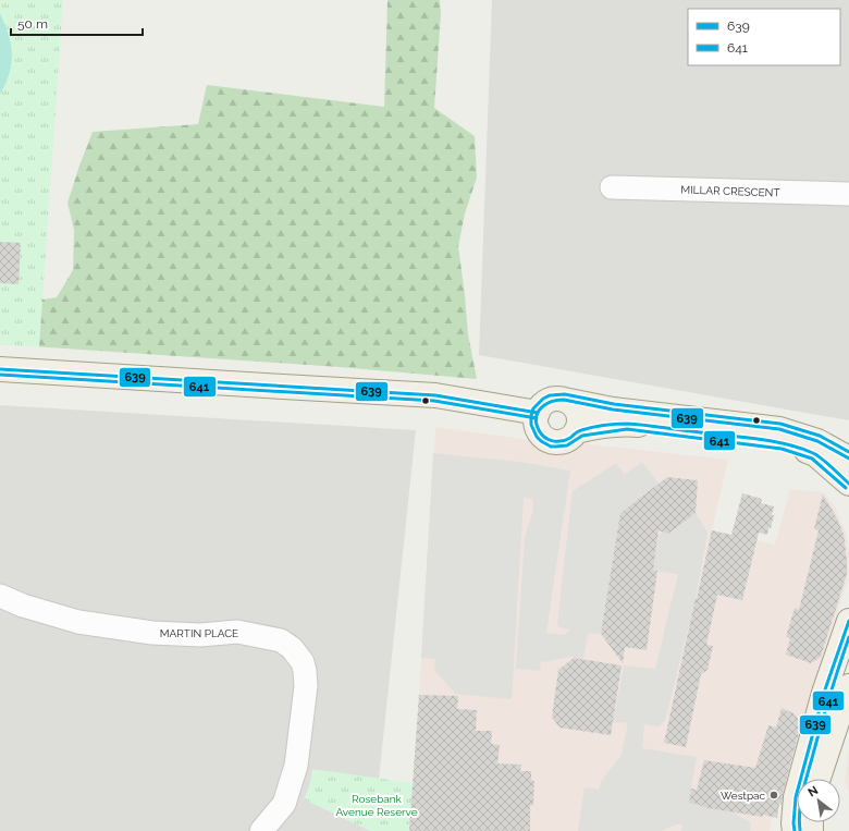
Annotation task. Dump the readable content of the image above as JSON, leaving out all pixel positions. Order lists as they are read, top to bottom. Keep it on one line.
{"streets":{"street":["MILLAR CRESCENT","MARTIN PLACE"]},"parks":["Rosebank Avenue Reserve"],"places":["Westpac"],"lines":["transit line 639","transit line 641"],"legend":["639","641"],"scale_bar":"50 m","north":"top left"}
